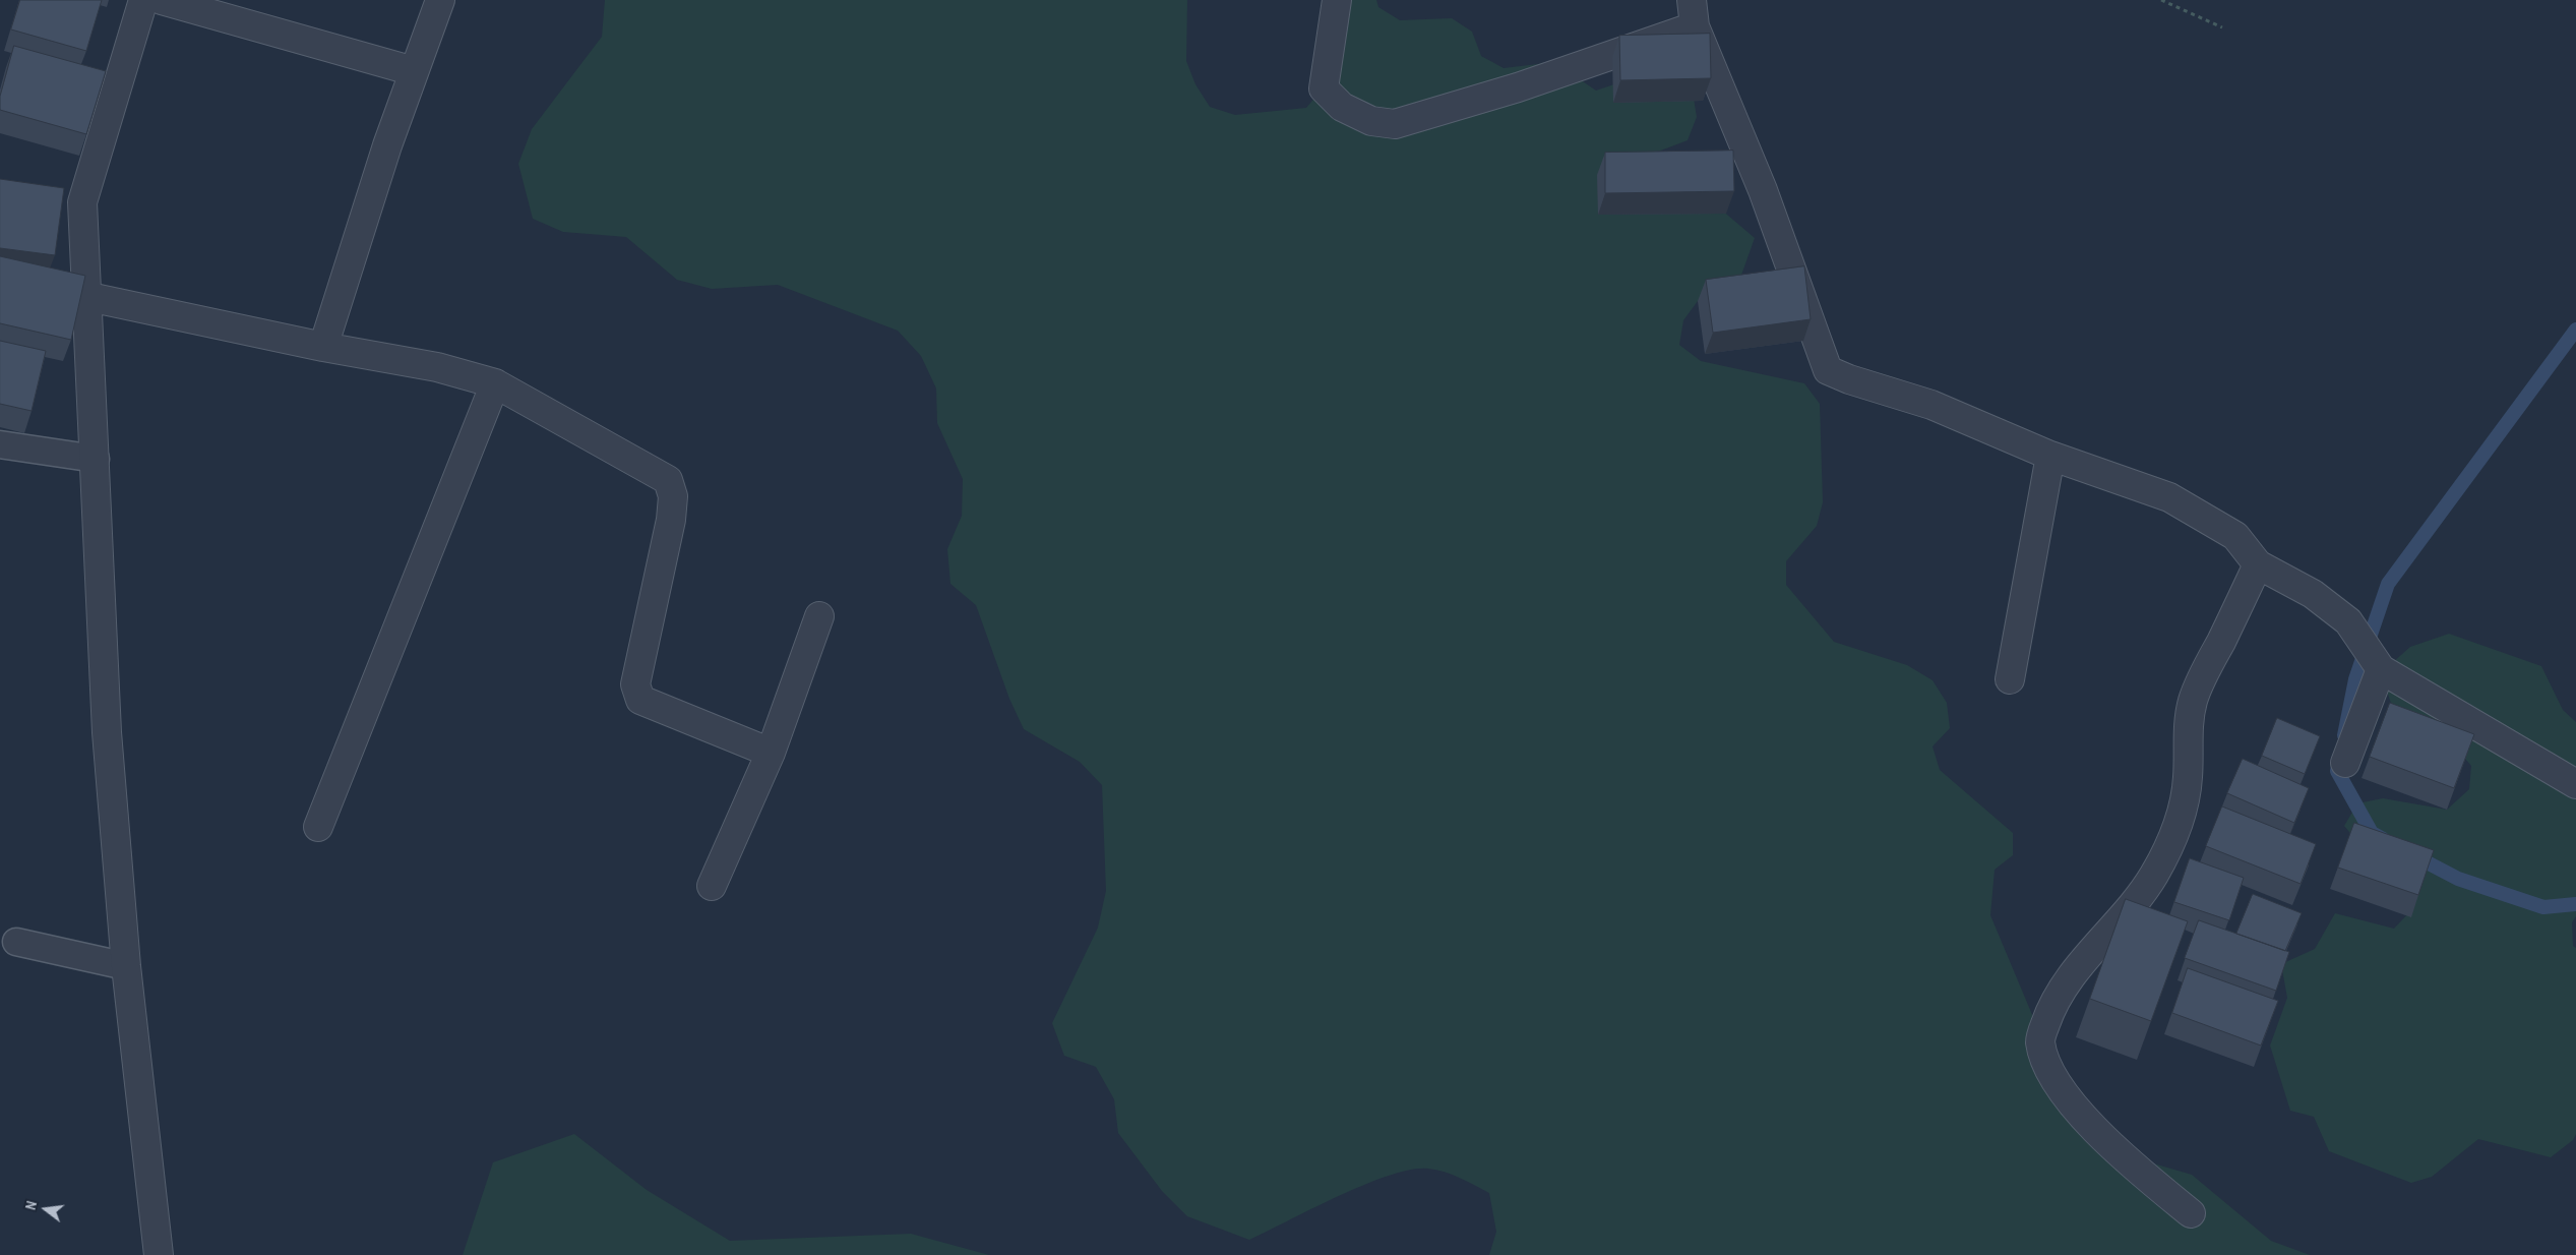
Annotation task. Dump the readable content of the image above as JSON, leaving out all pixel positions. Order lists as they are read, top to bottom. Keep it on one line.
{"north":"left"}
